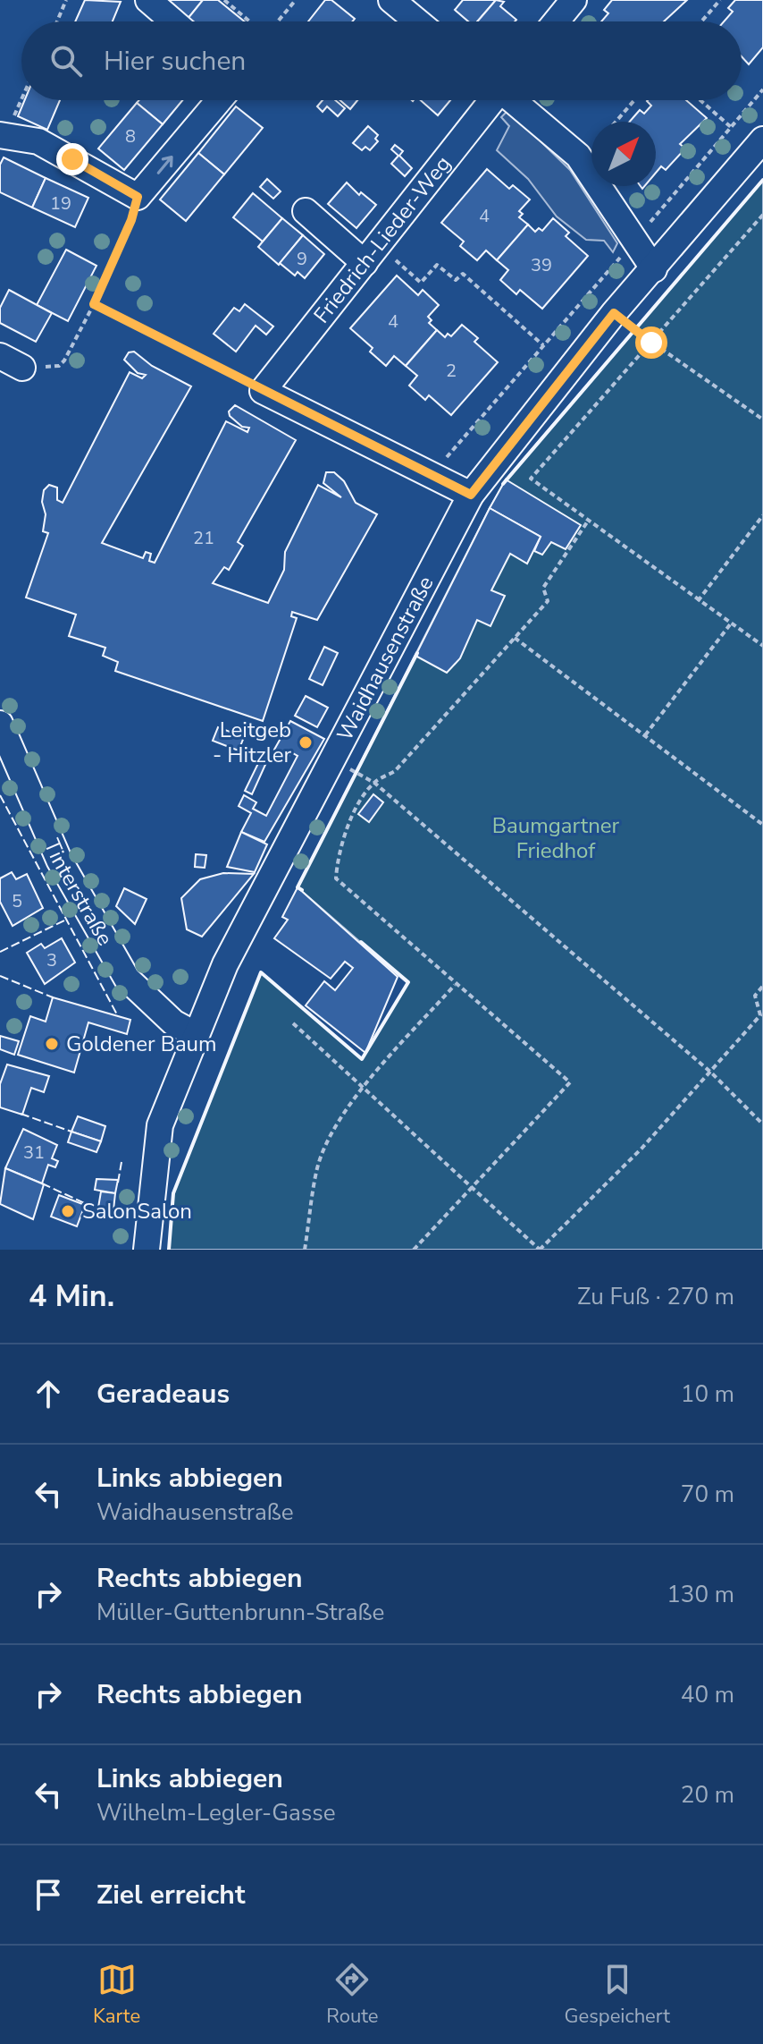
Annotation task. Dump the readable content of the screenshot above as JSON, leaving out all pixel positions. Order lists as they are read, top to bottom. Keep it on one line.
{"streets":{"street":["Friedrich-Lieder-Weg","Waidhausenstraße","Tinterstraße"]},"crossings":[["Waidhausenstraße","Tinterstraße"]],"parks":["Baumgartner Friedhof"],"places":["Leitgeb - Hitzler","Goldener Baum","SalonSalon"],"house_numbers":["8","19","4","9","39","4","2","21","5","3","31"],"north":"top right","page":{"search":"Hier suchen","heading":["4 Min.","Zu Fuß · 270 m"],"list":[["Geradeaus","10 m"],["Links abbiegen","Waidhausenstraße","70 m"],["Rechts abbiegen","Müller-Guttenbrunn-Straße","130 m"],["Rechts abbiegen","40 m"],["Links abbiegen","Wilhelm-Legler-Gasse","20 m"],"Ziel erreicht"],"nav":["Karte","Route","Gespeichert"]}}
